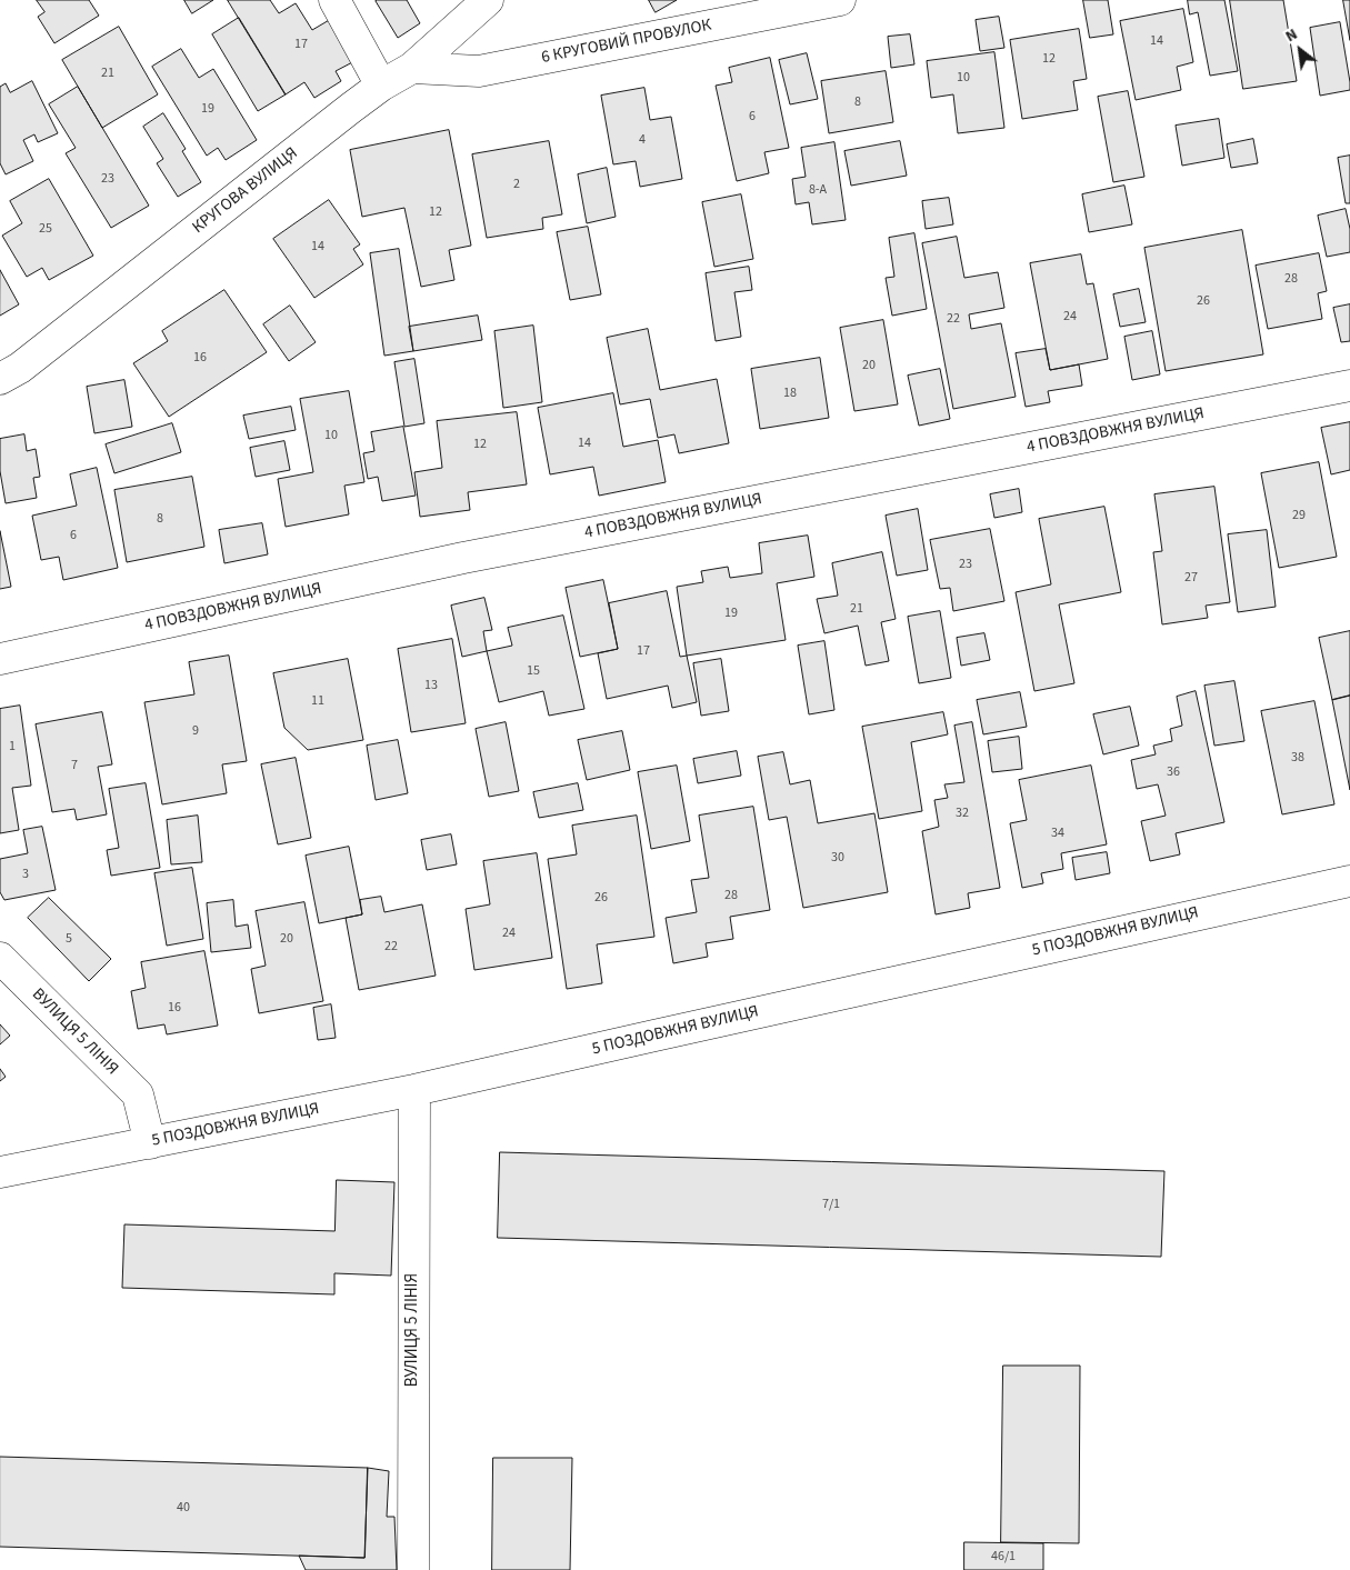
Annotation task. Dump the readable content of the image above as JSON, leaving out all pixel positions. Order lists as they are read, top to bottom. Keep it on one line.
{"streets":{"street":["6 КРУГОВИЙ ПРОВУЛОК","КРУГОВА ВУЛИЦЯ","4 ПОВЗДОВЖНЯ ВУЛИЦЯ","5 ПОЗДОВЖНЯ ВУЛИЦЯ","ВУЛИЦЯ 5 ЛІНІЯ"]},"crossings":[["6 КРУГОВИЙ ПРОВУЛОК","КРУГОВА ВУЛИЦЯ"],["5 ПОЗДОВЖНЯ ВУЛИЦЯ","ВУЛИЦЯ 5 ЛІНІЯ"]],"house_numbers":["14","17","12","21","10","8","19","6","4","23","2","8-А","12","25","14","28","26","24","22","16","20","18","10","14","12","29","8","6","23","27","21","19","17","15","13","11","9","1","38","7","36","32","34","30","3","28","26","24","5","20","22","16","7/1","40","46/1"],"north":"top left"}
